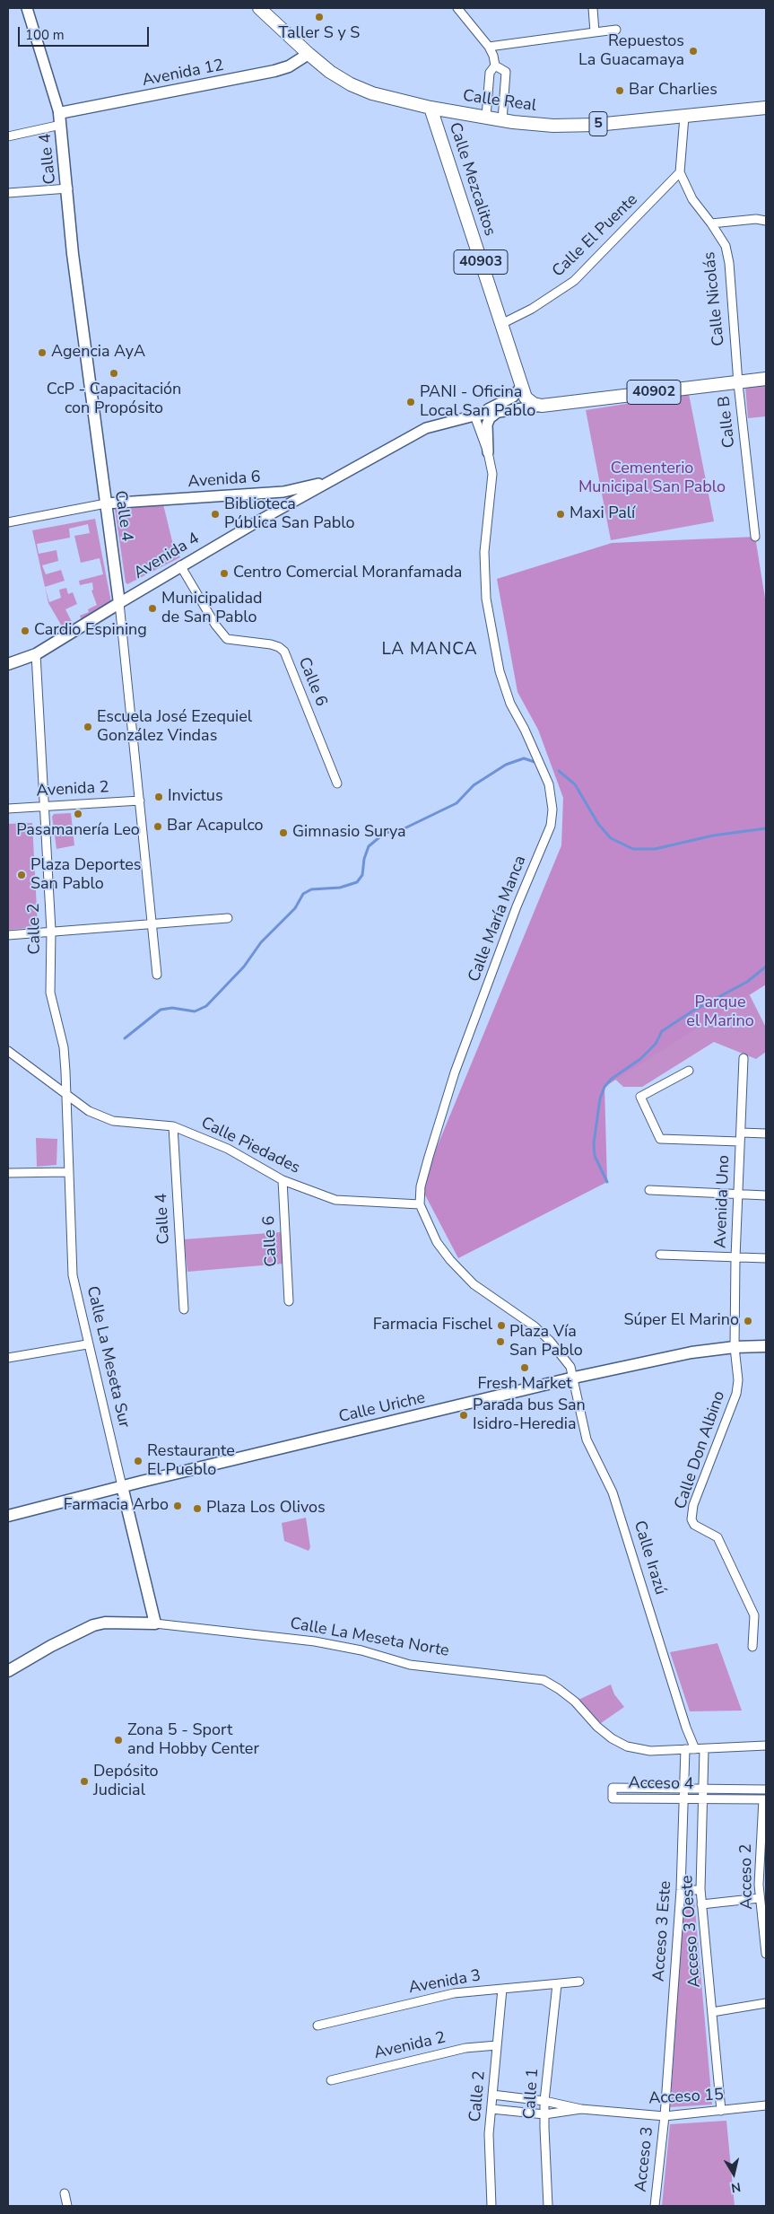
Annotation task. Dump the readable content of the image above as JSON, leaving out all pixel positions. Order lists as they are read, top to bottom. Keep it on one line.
{"streets":{"main road":["Avenida 12","Calle Real","5","Calle 4","Calle Mezcalitos","40903","40902","Avenida 4","Calle La Meseta Sur","Calle Uriche","Calle La Meseta Norte"],"street":["Calle El Puente","Calle Nicolás","Calle B","Avenida 6","Calle 6","Avenida 2","Calle María Manca","Calle 2","Calle Piedades","Avenida Uno","Calle Don Albino","Calle Irazú","Acceso 4","Acceso 2","Acceso 3 Este","Acceso 3 Oeste","Avenida 3","Calle 1","Acceso 15","Acceso 3"]},"crossings":[["Avenida 12","Calle Real"],["Avenida 12","Calle 4"],["Calle Real","Calle Mezcalitos"],["Calle Real","Calle Nicolás"],["Calle 4","Avenida 6"],["Calle 4","Avenida 4"],["Calle 4","Avenida 2"],["Calle 4","Calle Piedades"],["Calle Mezcalitos","Calle El Puente"],["Calle Mezcalitos","40902"],["Calle El Puente","Calle Nicolás"],["Calle Nicolás","40902"],["Calle Nicolás","Calle B"],["40902","Calle B"],["40902","Avenida 6"],["40902","Avenida 4"],["40902","Calle María Manca"],["Avenida 6","Avenida 4"],["Avenida 4","Calle 6"],["Avenida 4","Calle 2"],["Calle 6","Calle Piedades"],["Avenida 2","Calle 2"],["Calle María Manca","Calle Piedades"],["Calle María Manca","Calle Uriche"],["Calle María Manca","Calle Irazú"],["Calle 2","Calle Piedades"],["Calle 2","Calle La Meseta Sur"],["Calle 2","Avenida 3"],["Calle Piedades","Calle La Meseta Sur"],["Avenida Uno","Calle Uriche"],["Avenida Uno","Calle Don Albino"],["Calle La Meseta Sur","Calle Uriche"],["Calle La Meseta Sur","Calle La Meseta Norte"],["Calle Uriche","Calle Don Albino"],["Calle Uriche","Calle Irazú"],["Calle Irazú","Calle La Meseta Norte"],["Calle La Meseta Norte","Acceso 3 Este"],["Calle La Meseta Norte","Acceso 3 Oeste"],["Acceso 4","Acceso 2"],["Acceso 4","Acceso 3 Este"],["Acceso 4","Acceso 3 Oeste"],["Acceso 3 Este","Acceso 15"],["Acceso 3 Este","Acceso 3"],["Acceso 3 Oeste","Acceso 15"],["Avenida 3","Calle 1"],["Acceso 15","Acceso 3"]],"districts":["LA MANCA"],"parks":["Cementerio Municipal San Pablo","Parque el Marino"],"places":["Taller S y S","Repuestos La Guacamaya","Bar Charlies","Agencia AyA","CcP - Capacitación con Propósito","PANI - Oficina Local San Pablo","Biblioteca Pública San Pablo","Maxi Palí","Centro Comercial Moranfamada","Municipalidad de San Pablo","Cardio Espining","Escuela José Ezequiel González Vindas","Invictus","Pasamanería Leo","Bar Acapulco","Gimnasio Surya","Plaza Deportes San Pablo","Súper El Marino","Farmacia Fischel","Plaza Vía San Pablo","Fresh Market","Parada bus San Isidro-Heredia","Restaurante El Pueblo","Farmacia Arbo","Plaza Los Olivos","Zona 5 - Sport and Hobby Center","Depósito Judicial"],"scale_bar":"100 m","north":"bottom"}
